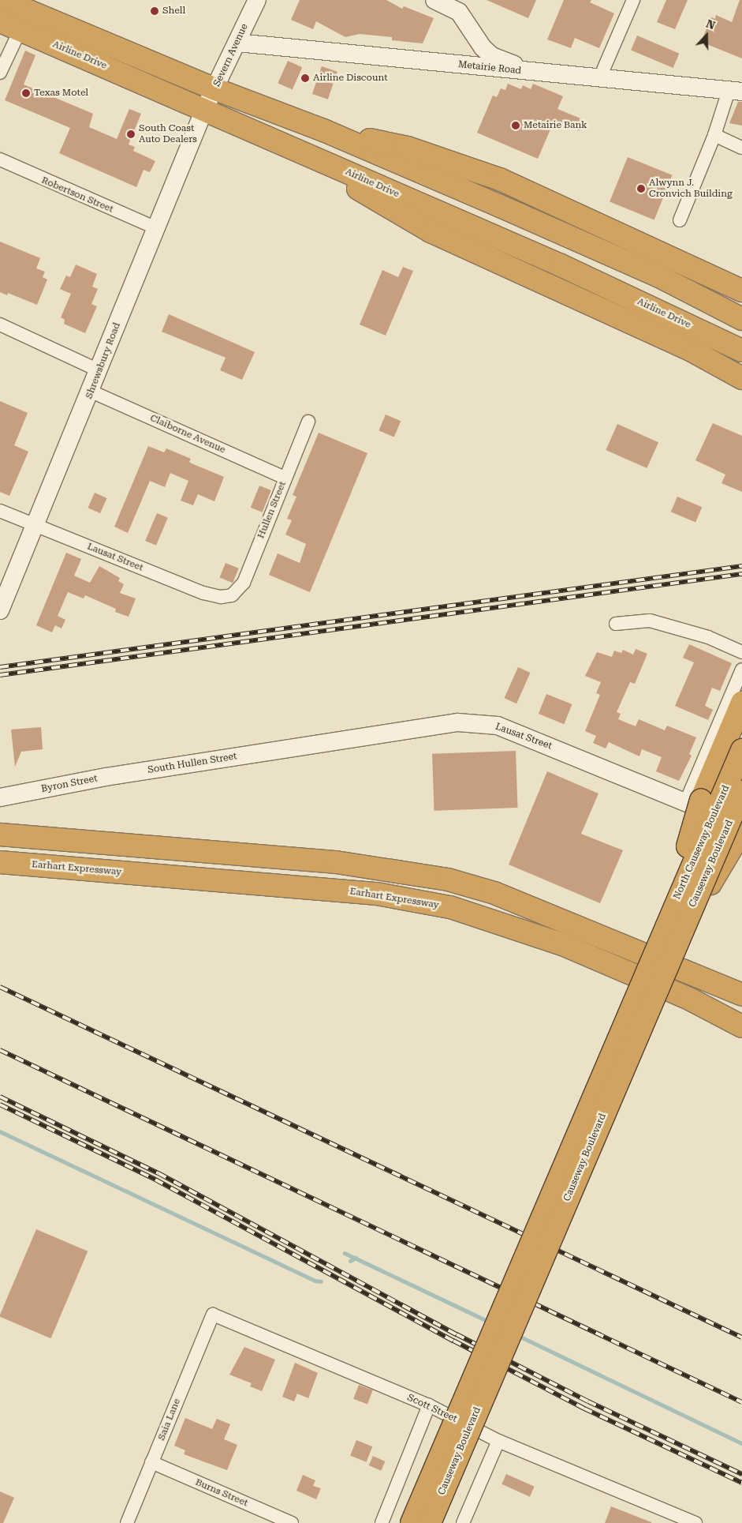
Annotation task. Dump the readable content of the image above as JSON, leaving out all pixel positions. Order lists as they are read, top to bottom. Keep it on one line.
{"streets":{"highway":["Airline Drive","North Causeway Boulevard","Causeway Boulevard","Earhart Expressway"],"street":["Severn Avenue","Metairie Road","Robertson Street","Shrewsbury Road","Claiborne Avenue","Hullen Street","Lausat Street","South Hullen Street","Byron Street","Scott Street","Saia Lane","Burns Street"]},"crossings":[["Airline Drive","Severn Avenue"],["Airline Drive","Shrewsbury Road"],["Severn Avenue","Metairie Road"],["Severn Avenue","Shrewsbury Road"],["Robertson Street","Shrewsbury Road"],["Shrewsbury Road","Claiborne Avenue"],["Shrewsbury Road","Lausat Street"],["Claiborne Avenue","Hullen Street"],["Hullen Street","Lausat Street"],["Lausat Street","South Hullen Street"],["South Hullen Street","Byron Street"],["North Causeway Boulevard","Causeway Boulevard"],["Scott Street","Saia Lane"],["Saia Lane","Burns Street"]],"places":["Shell","Airline Discount","Texas Motel","Metairie Bank","South Coast Auto Dealers","Alwynn J. Cronvich Building"],"north":"top"}
